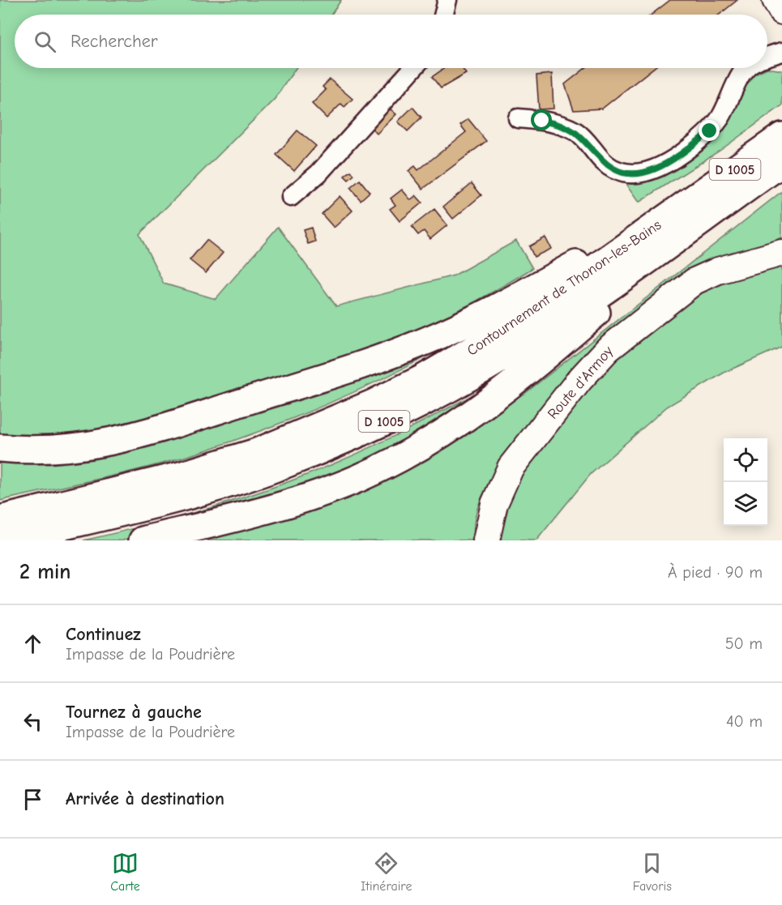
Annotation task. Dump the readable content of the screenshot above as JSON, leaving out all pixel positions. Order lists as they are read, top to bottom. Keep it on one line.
{"streets":{"highway":["D 1005","Contournement de Thonon-les-Bains"],"main road":["Route d'Armoy"]},"crossings":[["D 1005","Contournement de Thonon-les-Bains"]],"page":{"search":"Rechercher","heading":["2 min","À pied · 90 m"],"list":[["Continuez","Impasse de la Poudrière","50 m"],["Tournez à gauche","Impasse de la Poudrière","40 m"],"Arrivée à destination"],"nav":["Carte","Itinéraire","Favoris"]}}
